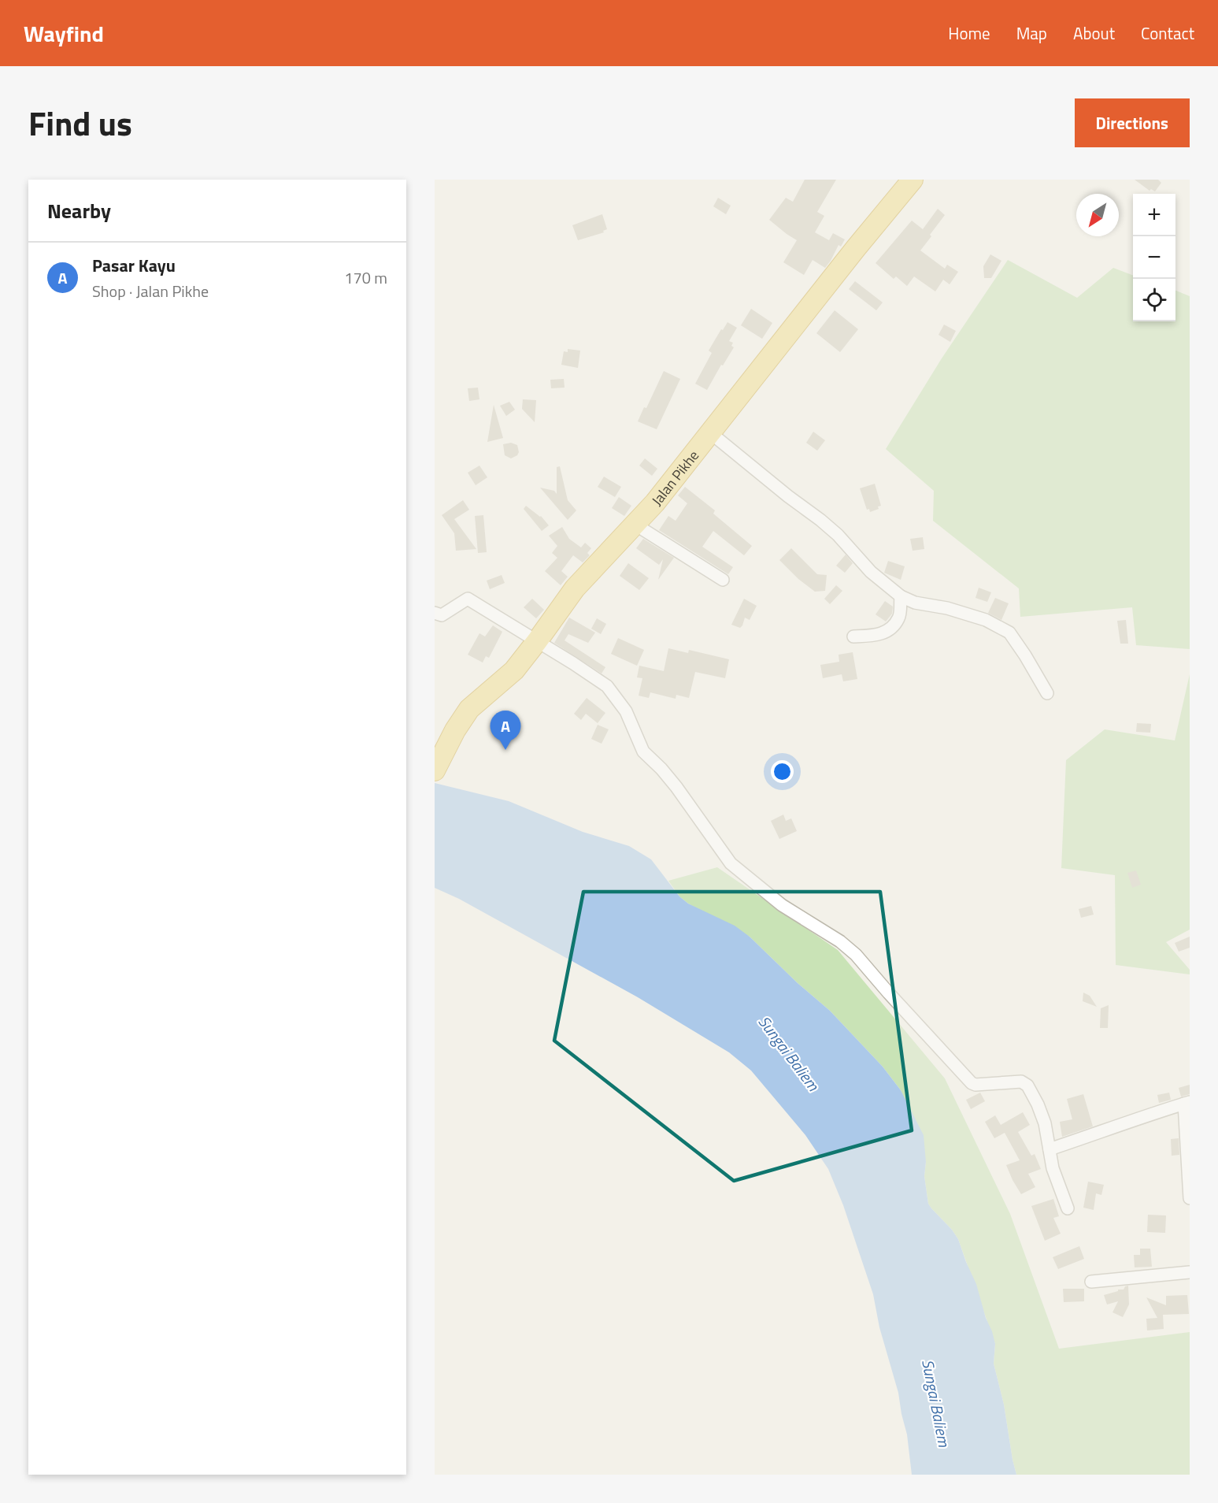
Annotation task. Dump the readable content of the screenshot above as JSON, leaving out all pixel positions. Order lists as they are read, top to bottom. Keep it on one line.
{"streets":{"highway":["Jalan Pikhe"]},"water":["Sungai Baliem"],"north":"bottom left","page":{"header":"Wayfind","nav":["Home","Map","About","Contact"],"title":"Find us","buttons":"Directions","heading":"Nearby","map_buttons":["+","−"],"list":[{"mark":"A","name":"Pasar Kayu","note":"Shop · Jalan Pikhe","value":"170 m"}],"pins":"A"}}
